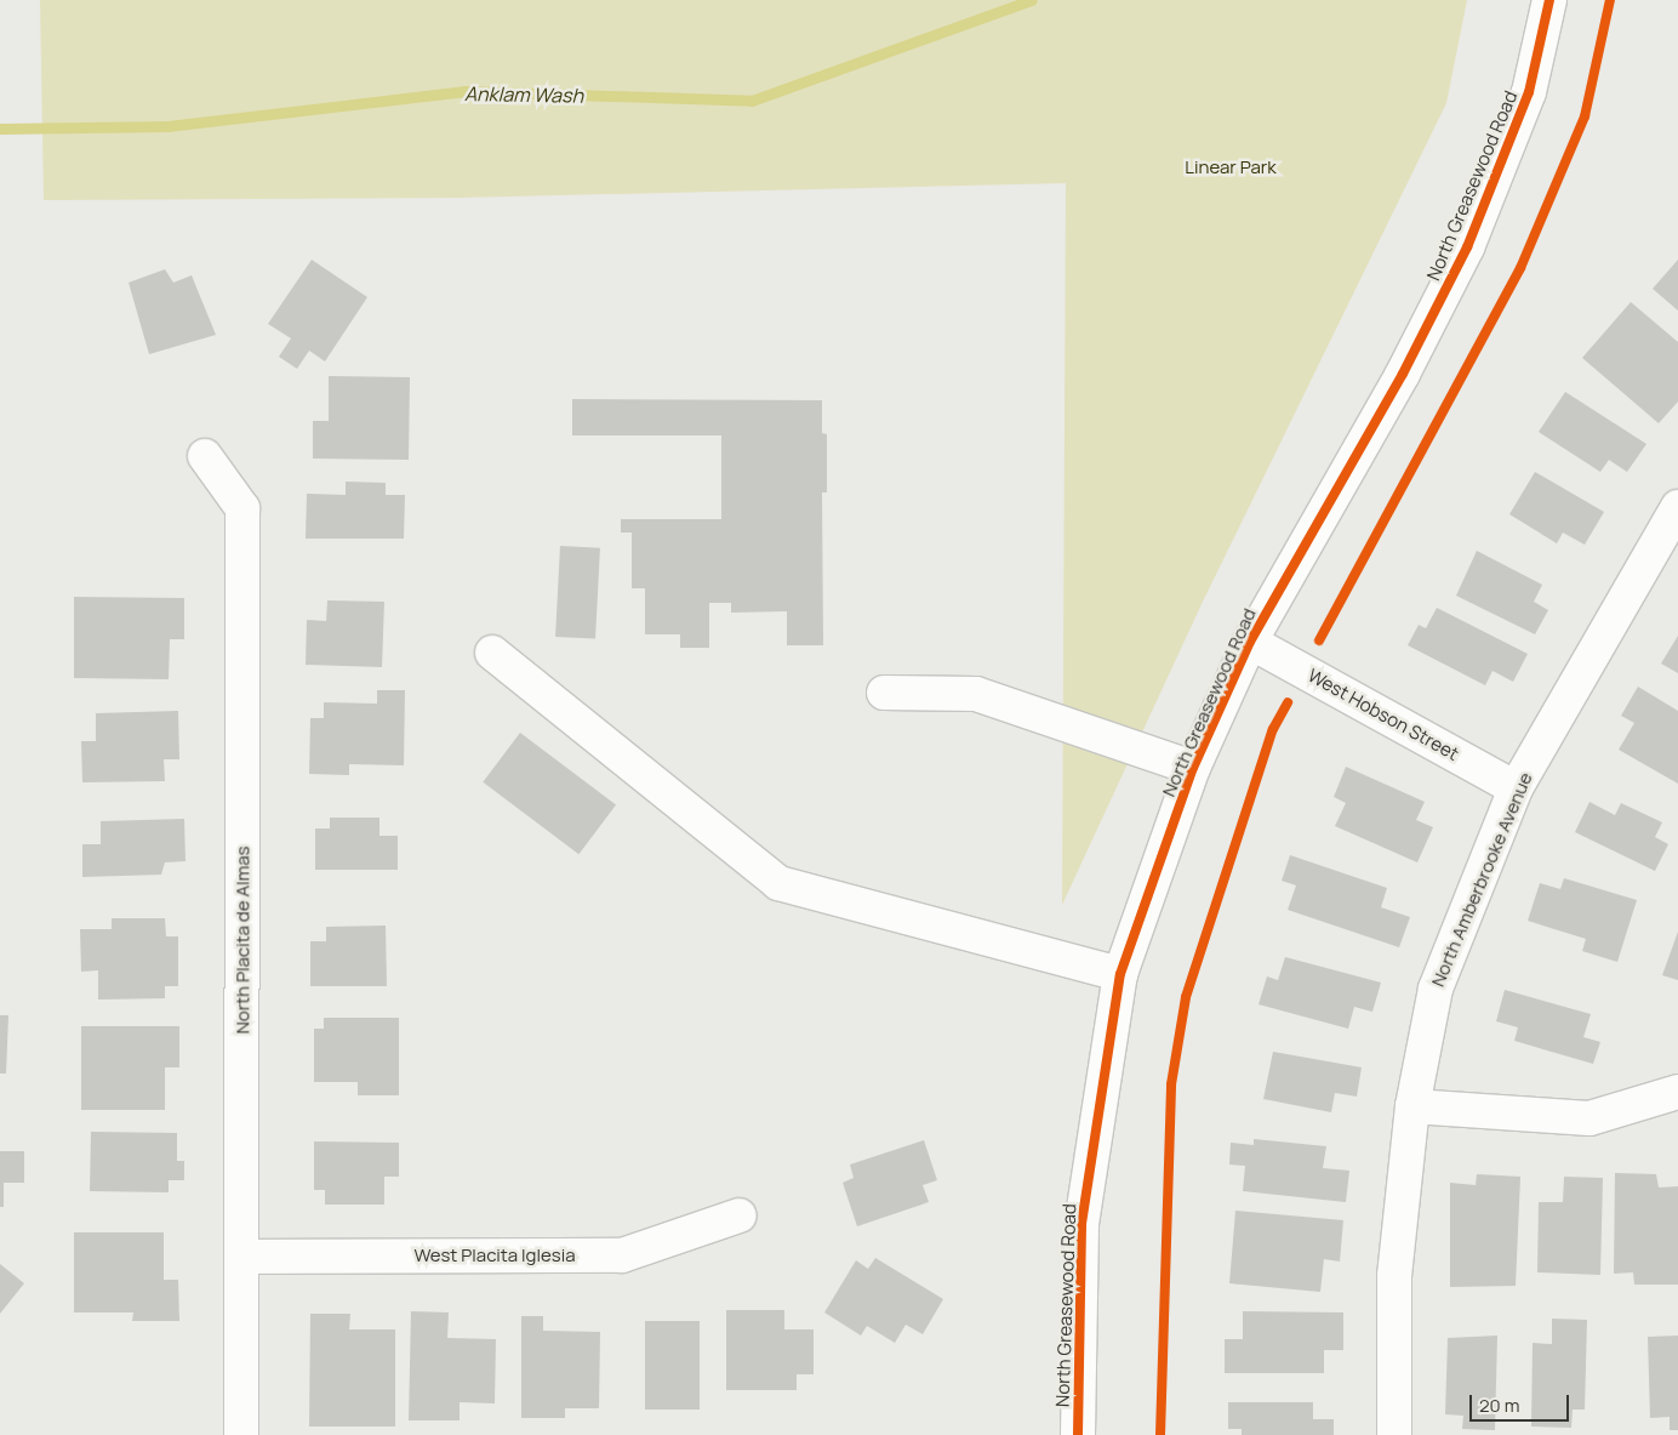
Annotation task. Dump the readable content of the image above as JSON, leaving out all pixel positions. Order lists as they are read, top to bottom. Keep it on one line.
{"streets":{"street":["North Greasewood Road","West Hobson Street","North Amberbrooke Avenue","North Placita de Almas","West Placita Iglesia"]},"crossings":[["North Greasewood Road","West Hobson Street"],["West Hobson Street","North Amberbrooke Avenue"],["North Placita de Almas","West Placita Iglesia"]],"water":["Anklam Wash"],"parks":["Linear Park"],"scale_bar":"20 m"}
